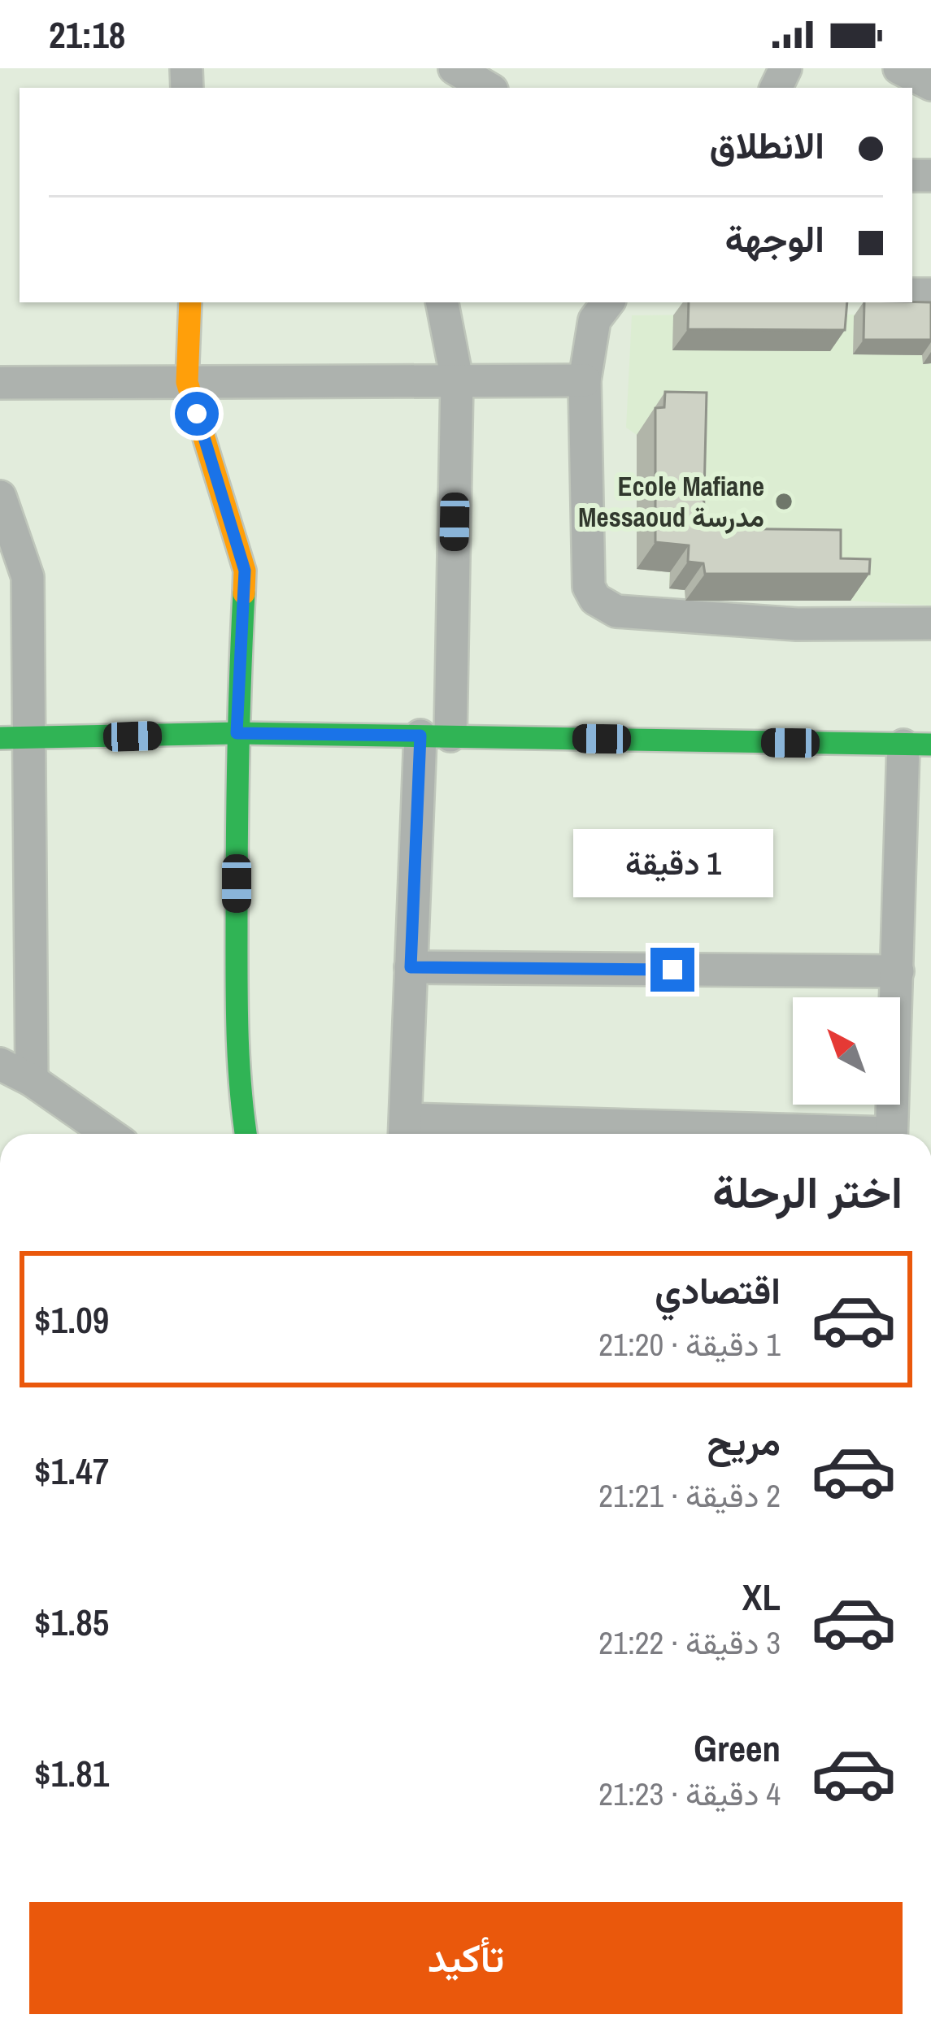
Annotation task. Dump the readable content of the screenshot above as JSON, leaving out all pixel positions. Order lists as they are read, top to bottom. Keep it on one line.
{"places":["Ecole Mafiane Messaoud مدرسة"],"north":"top left","page":{"status":"21:18","banner":["الانطلاق","الوجهة"],"bubble":"1 دقيقة","heading":"اختر الرحلة","list":[{"name":"اقتصادي","note":"1 دقيقة · 21:20","value":"$1.09"},{"name":"مريح","note":"2 دقيقة · 21:21","value":"$1.47"},{"name":"XL","note":"3 دقيقة · 21:22","value":"$1.85"},{"name":"Green","note":"4 دقيقة · 21:23","value":"$1.81"}],"buttons":"تأكيد"}}
